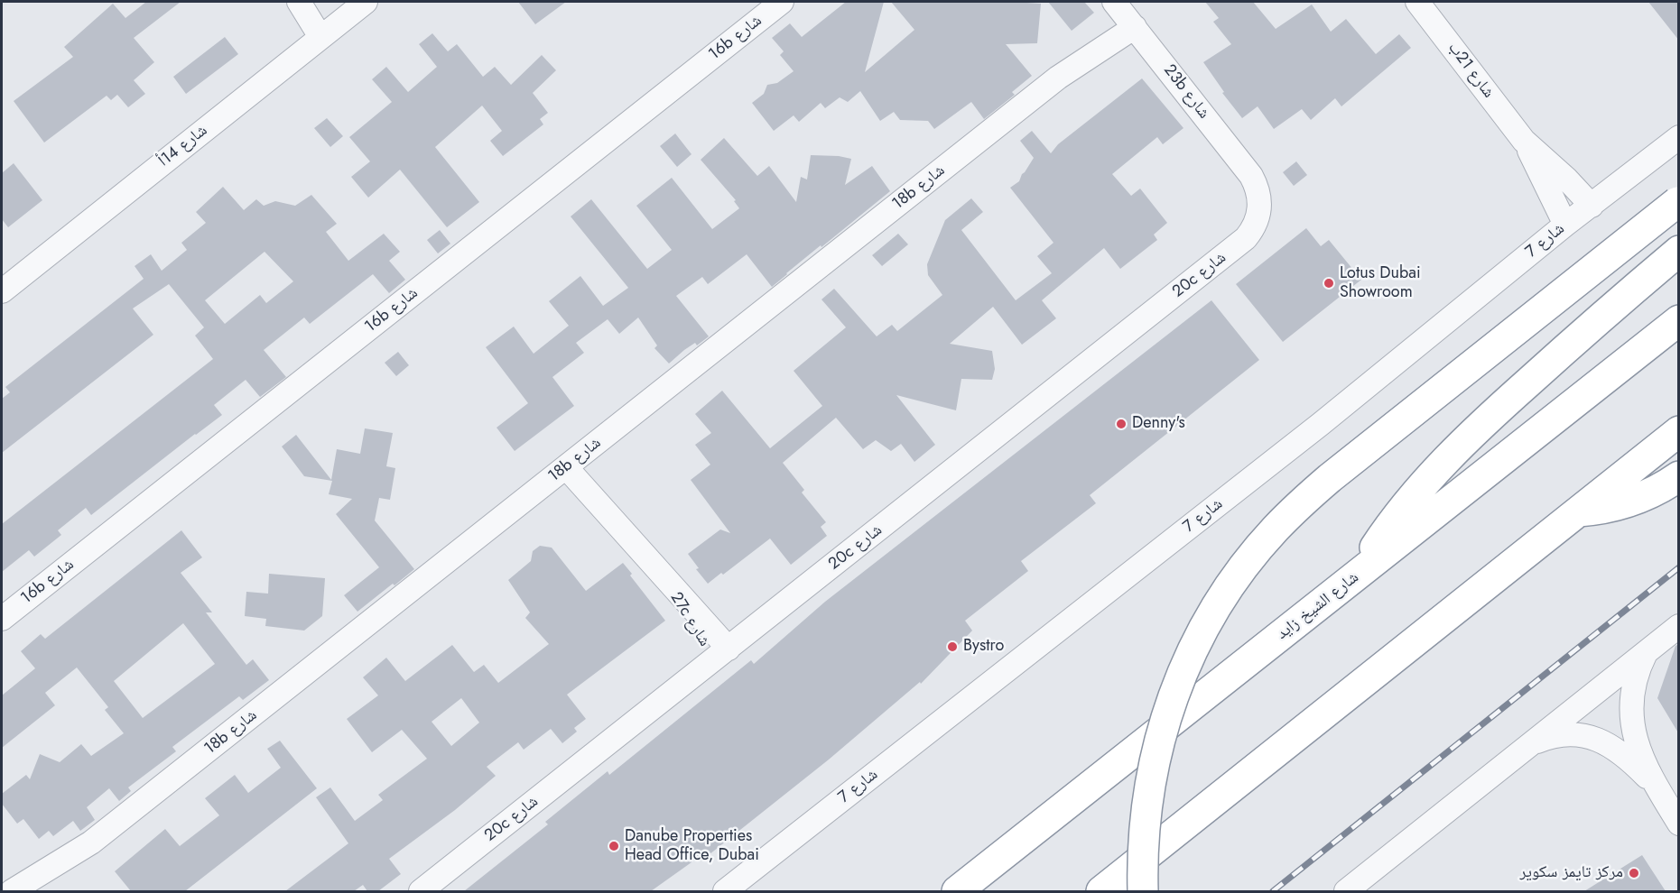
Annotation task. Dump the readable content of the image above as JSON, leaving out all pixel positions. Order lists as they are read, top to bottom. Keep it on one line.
{"streets":{"highway":["شارع الشيخ زايد"],"street":["16b شارع","شارع 21ب","23b شارع","شارع 14أ","18b شارع","شارع 7","20c شارع","27c شارع"]},"crossings":[["شارع 21ب","شارع 7"],["23b شارع","18b شارع"],["23b شارع","20c شارع"],["18b شارع","27c شارع"],["20c شارع","27c شارع"]],"places":["Lotus Dubai Showroom","Denny's","Bystro","Danube Properties Head Office, Dubai","مركز تايمز سكوير"]}
